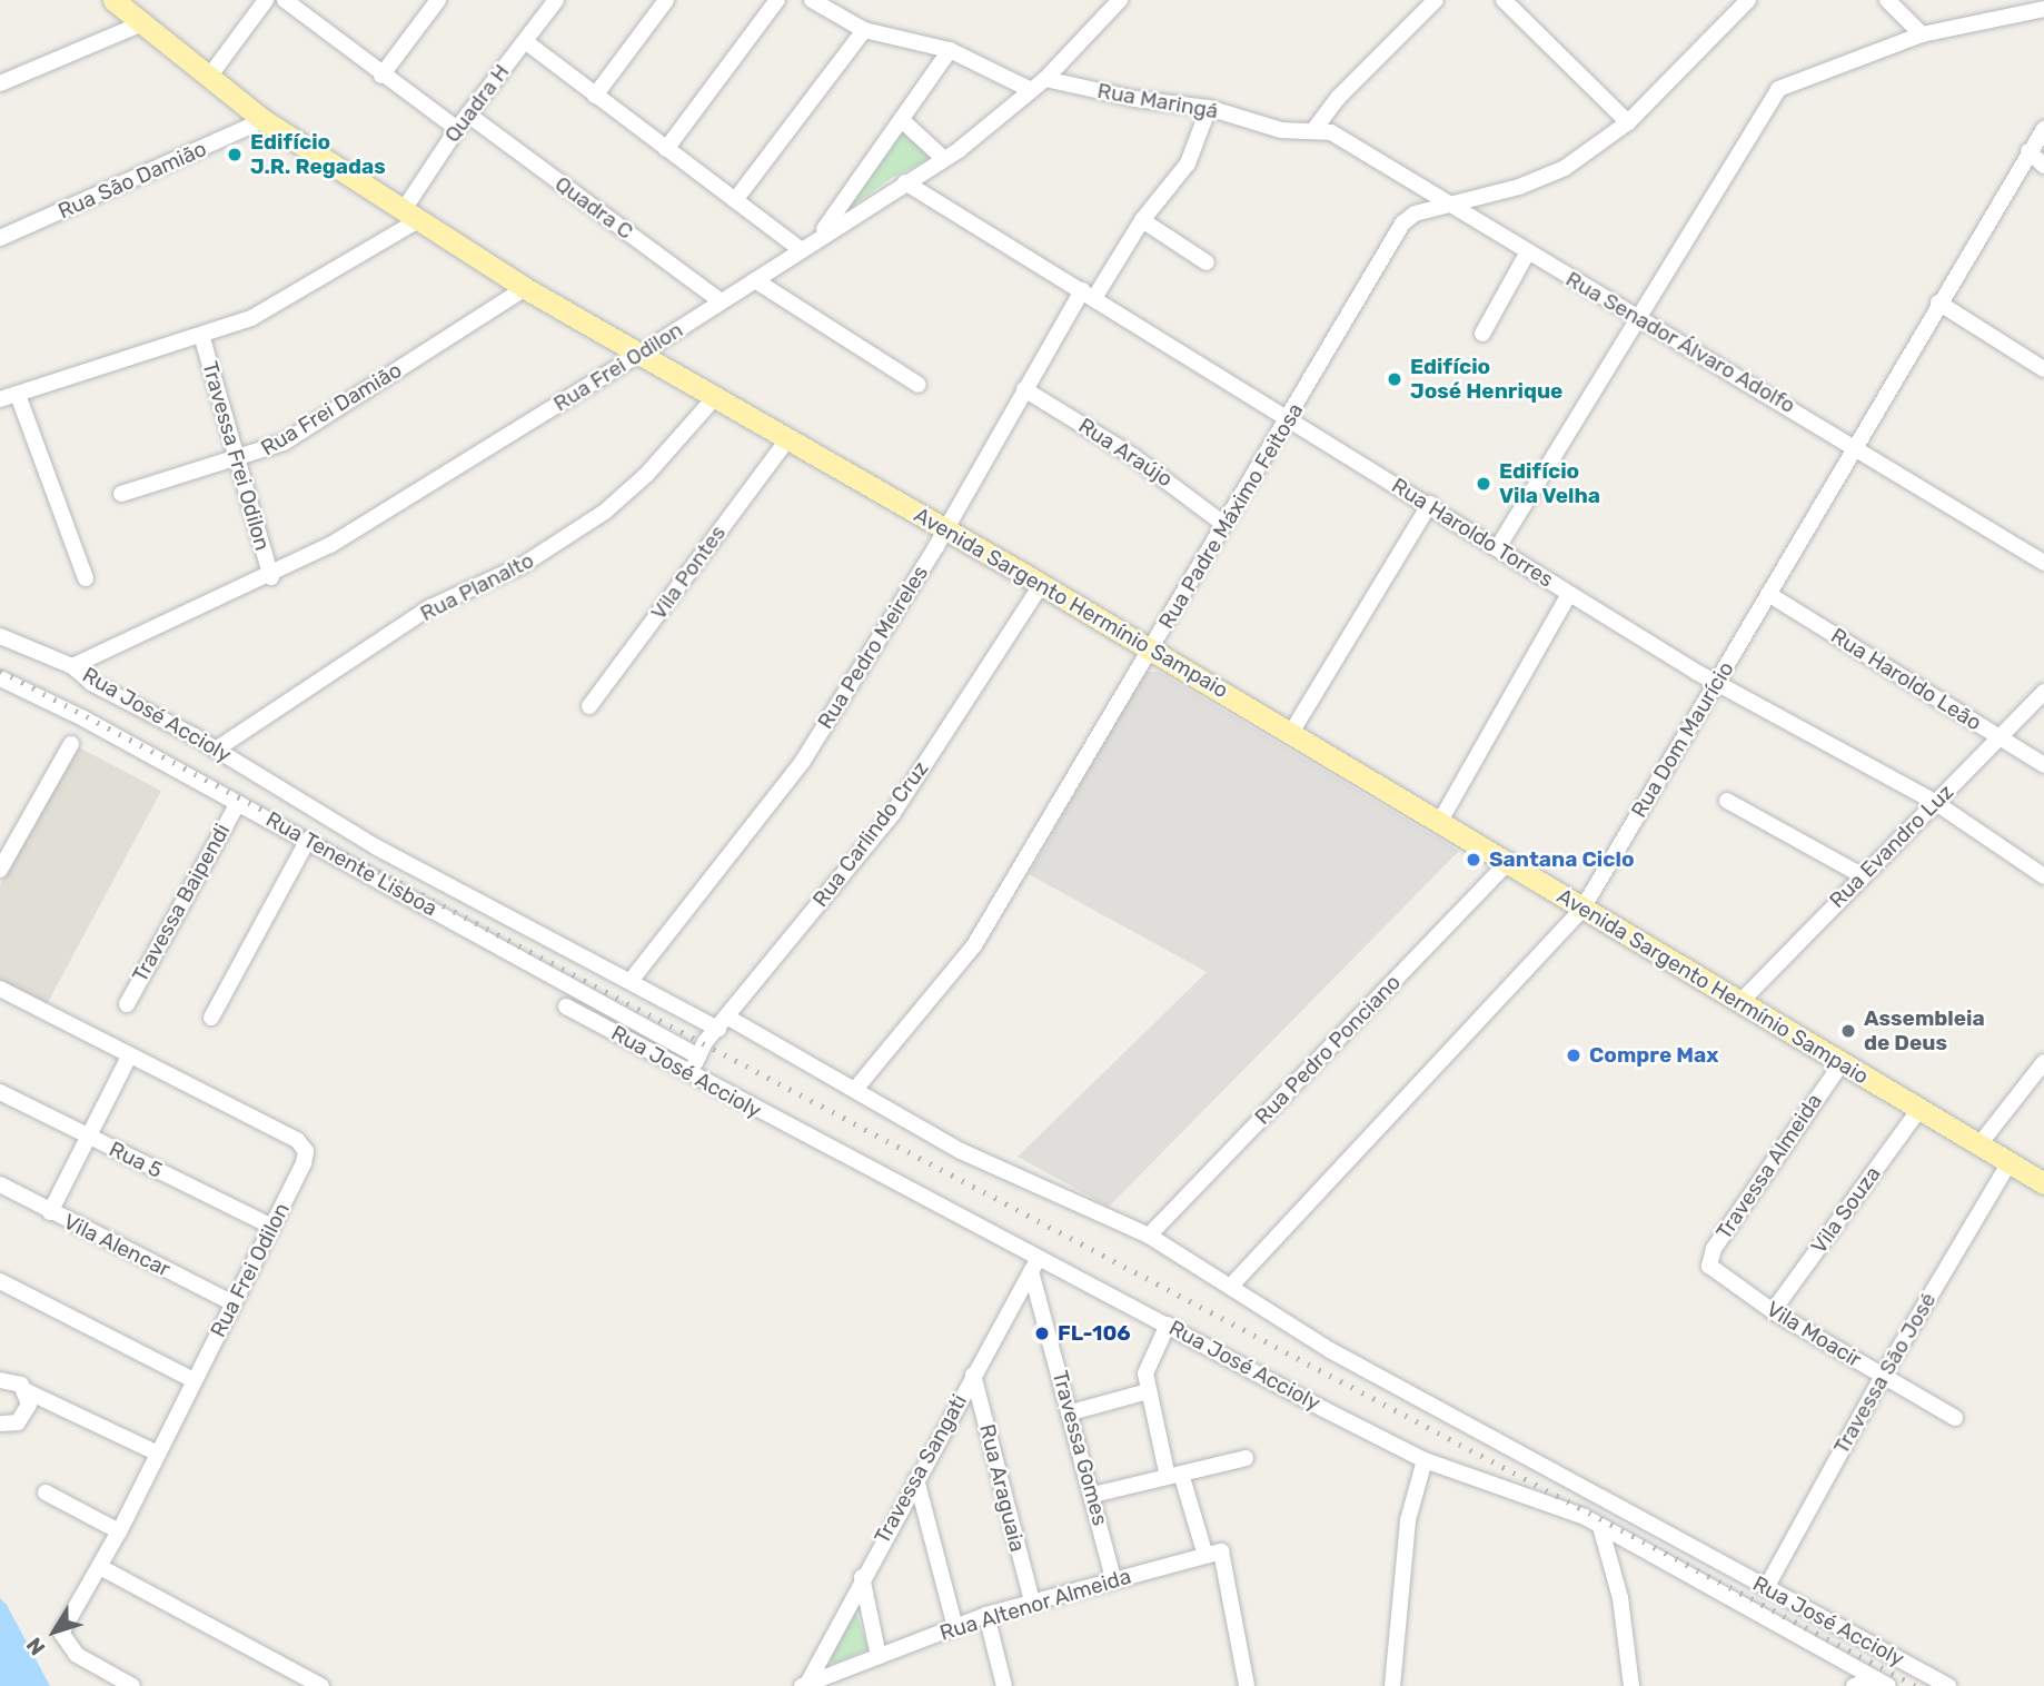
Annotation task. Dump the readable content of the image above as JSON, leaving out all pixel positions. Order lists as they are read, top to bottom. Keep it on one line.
{"streets":{"main road":["Avenida Sargento Hermínio Sampaio"],"street":["Rua Maringá","Quadra H","Rua São Damião","Quadra C","Rua Senador Álvaro Adolfo","Rua Frei Odilon","Rua Frei Damião","Rua Araújo","Travessa Frei Odilon","Rua Padre Máximo Feitosa","Rua Haroldo Torres","Vila Pontes","Rua Planalto","Rua Pedro Meireles","Rua Haroldo Leão","Rua José Accioly","Rua Dom Maurício","Rua Carlindo Cruz","Rua Evandro Luz","Rua Tenente Lisboa","Travessa Baipendi","Rua Pedro Ponciano","Rua 5","Travessa Almeida","Vila Souza","Vila Alencar","Vila Moacir","Travessa São José","Travessa Gomes","Travessa Sangati","Rua Araguaia","Rua Altenor Almeida"]},"crossings":[["Rua Maringá","Rua Senador Álvaro Adolfo"],["Rua Maringá","Rua Frei Odilon"],["Rua Maringá","Rua Pedro Meireles"],["Quadra H","Quadra C"],["Quadra H","Avenida Sargento Hermínio Sampaio"],["Rua São Damião","Avenida Sargento Hermínio Sampaio"],["Quadra C","Rua Frei Odilon"],["Rua Senador Álvaro Adolfo","Rua Padre Máximo Feitosa"],["Rua Senador Álvaro Adolfo","Rua Dom Maurício"],["Rua Frei Odilon","Travessa Frei Odilon"],["Rua Frei Odilon","Rua Haroldo Torres"],["Rua Frei Odilon","Avenida Sargento Hermínio Sampaio"],["Rua Frei Odilon","Rua José Accioly"],["Rua Frei Odilon","Rua 5"],["Rua Frei Odilon","Vila Alencar"],["Rua Frei Damião","Travessa Frei Odilon"],["Rua Frei Damião","Avenida Sargento Hermínio Sampaio"],["Rua Araújo","Rua Padre Máximo Feitosa"],["Rua Araújo","Rua Pedro Meireles"],["Rua Padre Máximo Feitosa","Rua Haroldo Torres"],["Rua Padre Máximo Feitosa","Avenida Sargento Hermínio Sampaio"],["Rua Padre Máximo Feitosa","Rua José Accioly"],["Rua Haroldo Torres","Rua Pedro Meireles"],["Rua Haroldo Torres","Rua Dom Maurício"],["Rua Haroldo Torres","Rua Evandro Luz"],["Vila Pontes","Avenida Sargento Hermínio Sampaio"],["Rua Planalto","Avenida Sargento Hermínio Sampaio"],["Rua Planalto","Rua José Accioly"],["Avenida Sargento Hermínio Sampaio","Rua Pedro Meireles"],["Avenida Sargento Hermínio Sampaio","Rua Dom Maurício"],["Avenida Sargento Hermínio Sampaio","Rua Carlindo Cruz"],["Avenida Sargento Hermínio Sampaio","Rua Evandro Luz"],["Avenida Sargento Hermínio Sampaio","Rua Pedro Ponciano"],["Avenida Sargento Hermínio Sampaio","Travessa Almeida"],["Avenida Sargento Hermínio Sampaio","Vila Souza"],["Avenida Sargento Hermínio Sampaio","Travessa São José"],["Rua Pedro Meireles","Rua José Accioly"],["Rua Haroldo Leão","Rua Dom Maurício"],["Rua Haroldo Leão","Rua Evandro Luz"],["Rua José Accioly","Rua Dom Maurício"],["Rua José Accioly","Rua Carlindo Cruz"],["Rua José Accioly","Rua Pedro Ponciano"],["Rua José Accioly","Travessa São José"],["Rua José Accioly","Travessa Gomes"],["Rua José Accioly","Travessa Sangati"],["Rua Carlindo Cruz","Rua Tenente Lisboa"],["Rua Tenente Lisboa","Travessa Baipendi"],["Travessa Almeida","Vila Moacir"],["Vila Souza","Vila Moacir"],["Vila Moacir","Travessa São José"],["Travessa Gomes","Travessa Sangati"],["Travessa Gomes","Rua Altenor Almeida"],["Travessa Sangati","Rua Araguaia"],["Travessa Sangati","Rua Altenor Almeida"],["Rua Araguaia","Rua Altenor Almeida"]],"places":["Edifício J.R. Regadas","Edifício José Henrique","Edifício Vila Velha","Santana Ciclo","Assembleia de Deus","Compre Max","FL-106"],"north":"bottom left"}
